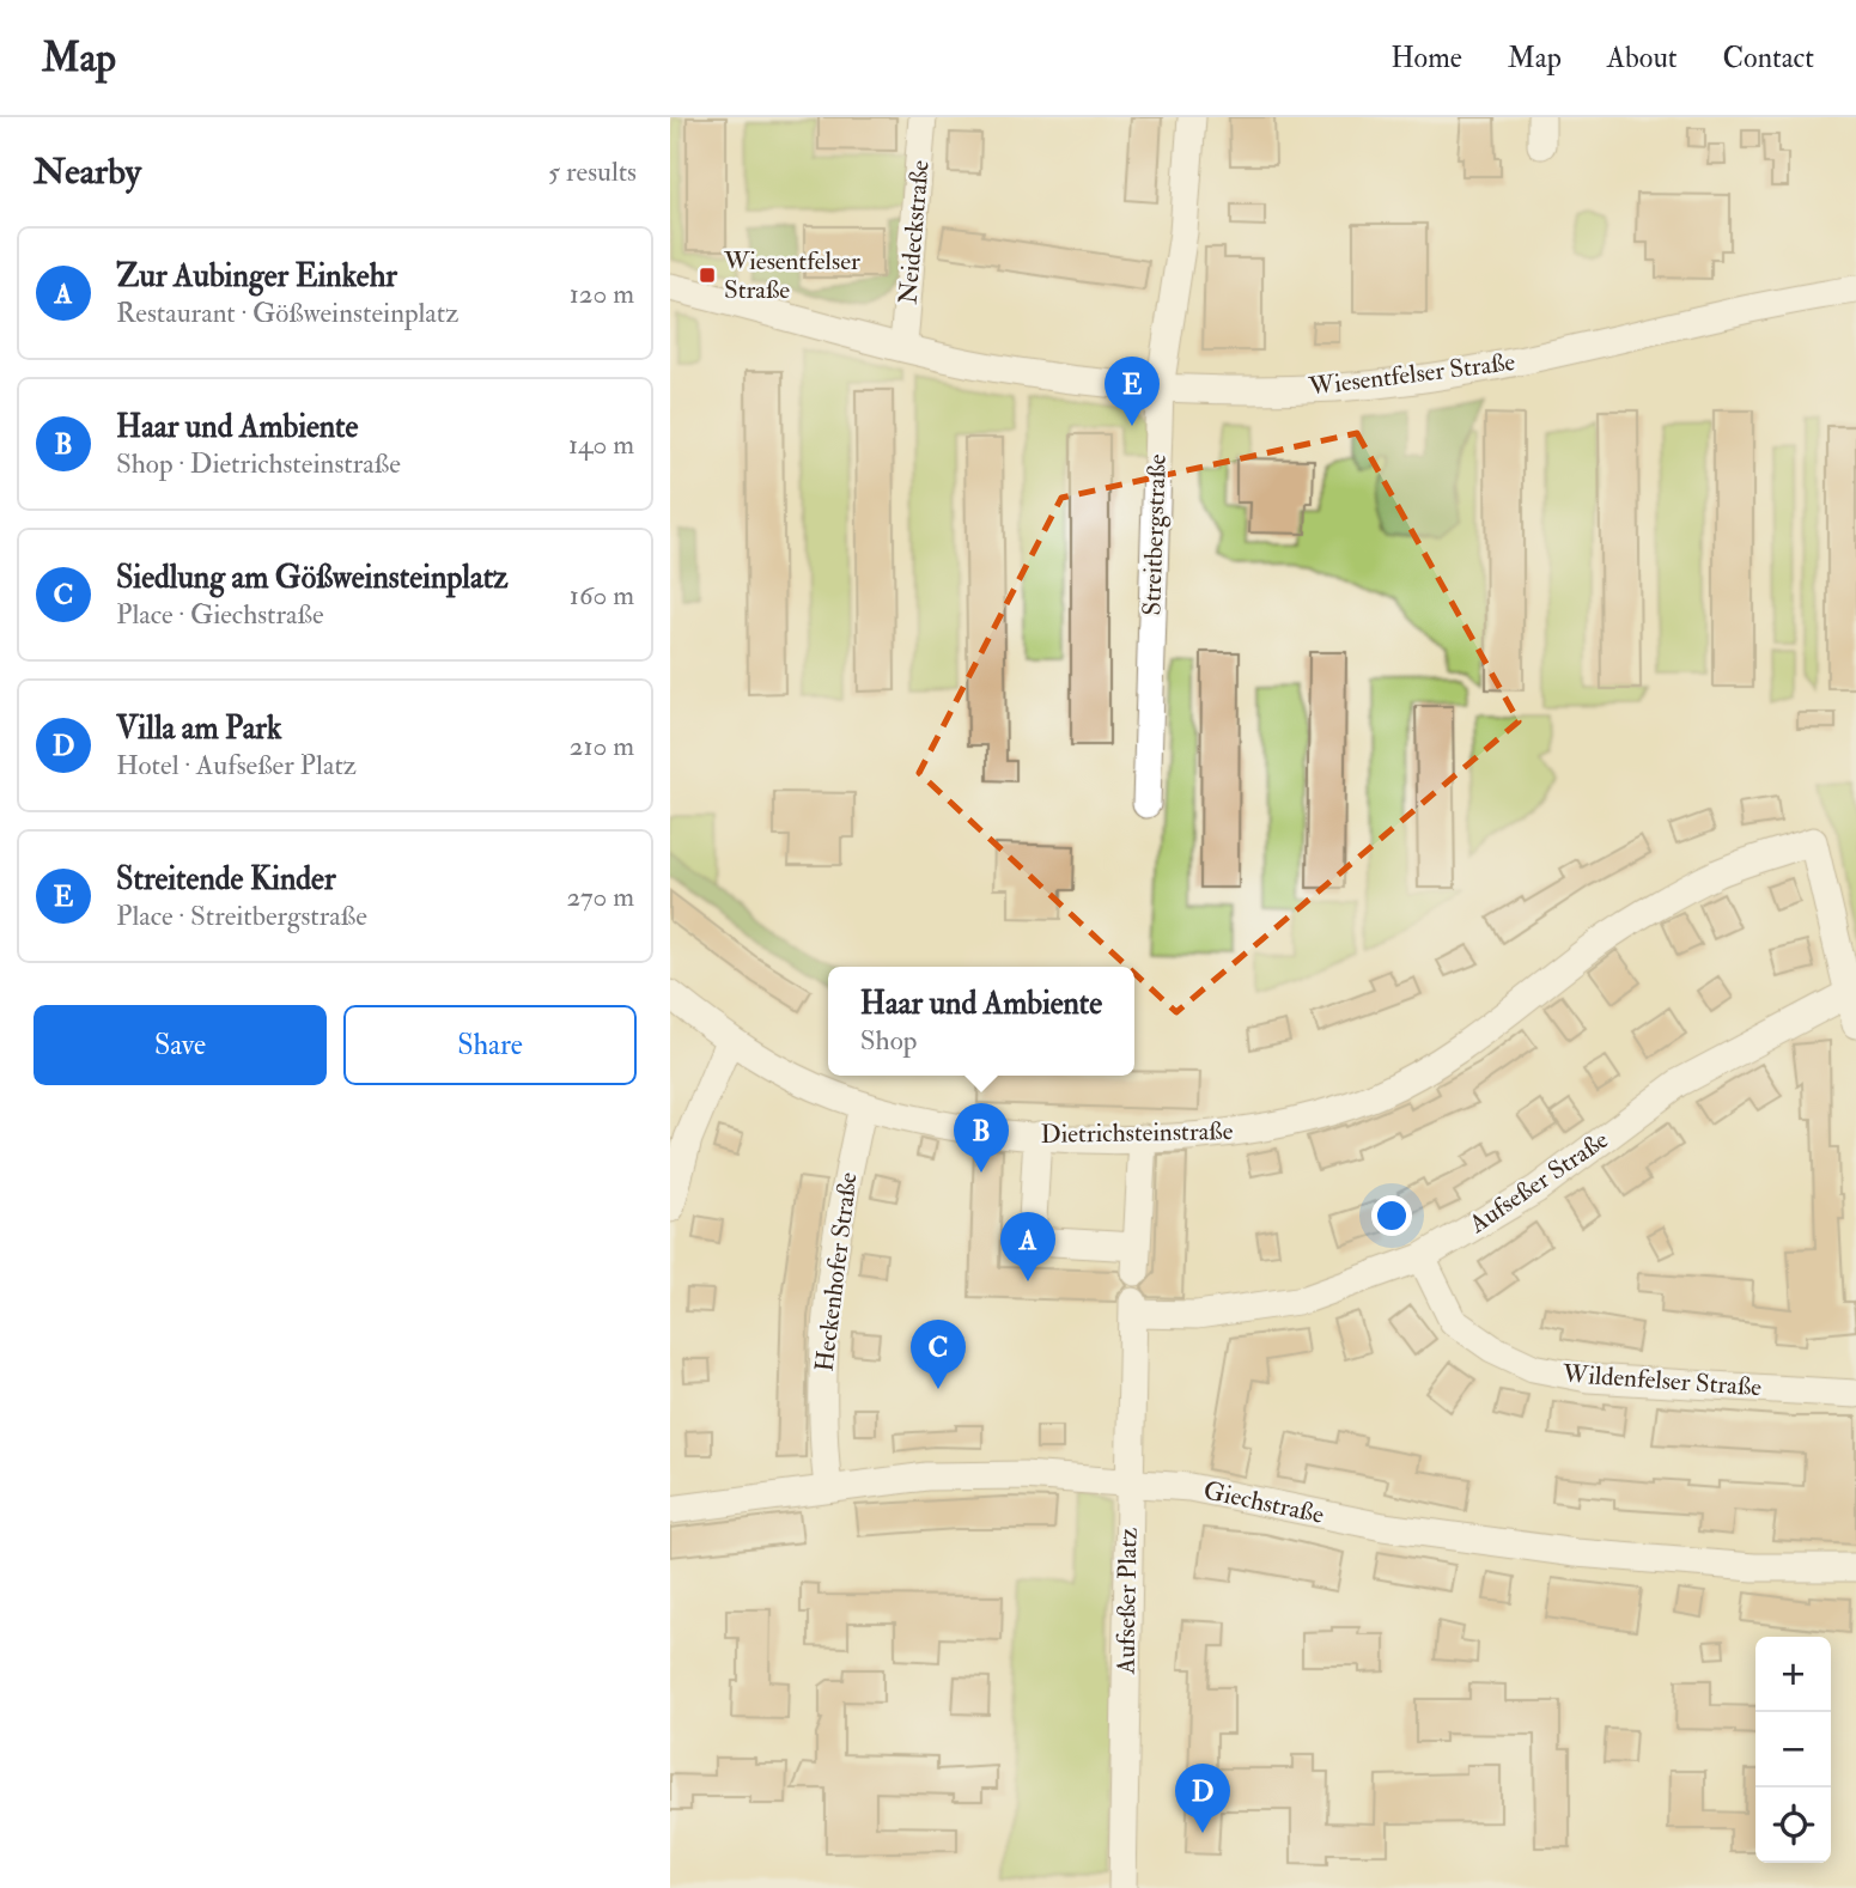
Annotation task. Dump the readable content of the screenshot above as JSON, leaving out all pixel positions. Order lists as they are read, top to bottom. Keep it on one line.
{"streets":{"street":["Neideckstraße","Wiesentfelser Straße","Streitbergstraße","Dietrichsteinstraße","Aufseßer Straße","Heckenhofer Straße","Wildenfelser Straße","Giechstraße","Aufseßer Platz"]},"crossings":[["Neideckstraße","Wiesentfelser Straße"],["Wiesentfelser Straße","Streitbergstraße"],["Dietrichsteinstraße","Aufseßer Straße"],["Dietrichsteinstraße","Heckenhofer Straße"],["Aufseßer Straße","Wildenfelser Straße"],["Aufseßer Straße","Aufseßer Platz"],["Heckenhofer Straße","Giechstraße"],["Giechstraße","Aufseßer Platz"]],"places":{"transit":["Wiesentfelser Straße"]},"page":{"header":"Map","nav":["Home","Map","About","Contact"],"heading":["Nearby","5 results"],"list":[{"mark":"A","name":"Zur Aubinger Einkehr","note":"Restaurant · Gößweinsteinplatz","value":"120 m"},{"mark":"B","name":"Haar und Ambiente","note":"Shop · Dietrichsteinstraße","value":"140 m"},{"mark":"C","name":"Siedlung am Gößweinsteinplatz","note":"Place · Giechstraße","value":"160 m"},{"mark":"D","name":"Villa am Park","note":"Hotel · Aufseßer Platz","value":"210 m"},{"mark":"E","name":"Streitende Kinder","note":"Place · Streitbergstraße","value":"270 m"}],"pins":["E","B","A","C","D"],"popup":["Haar und Ambiente","Shop"],"buttons":["Save","Share"],"map_buttons":["+","−"]}}
